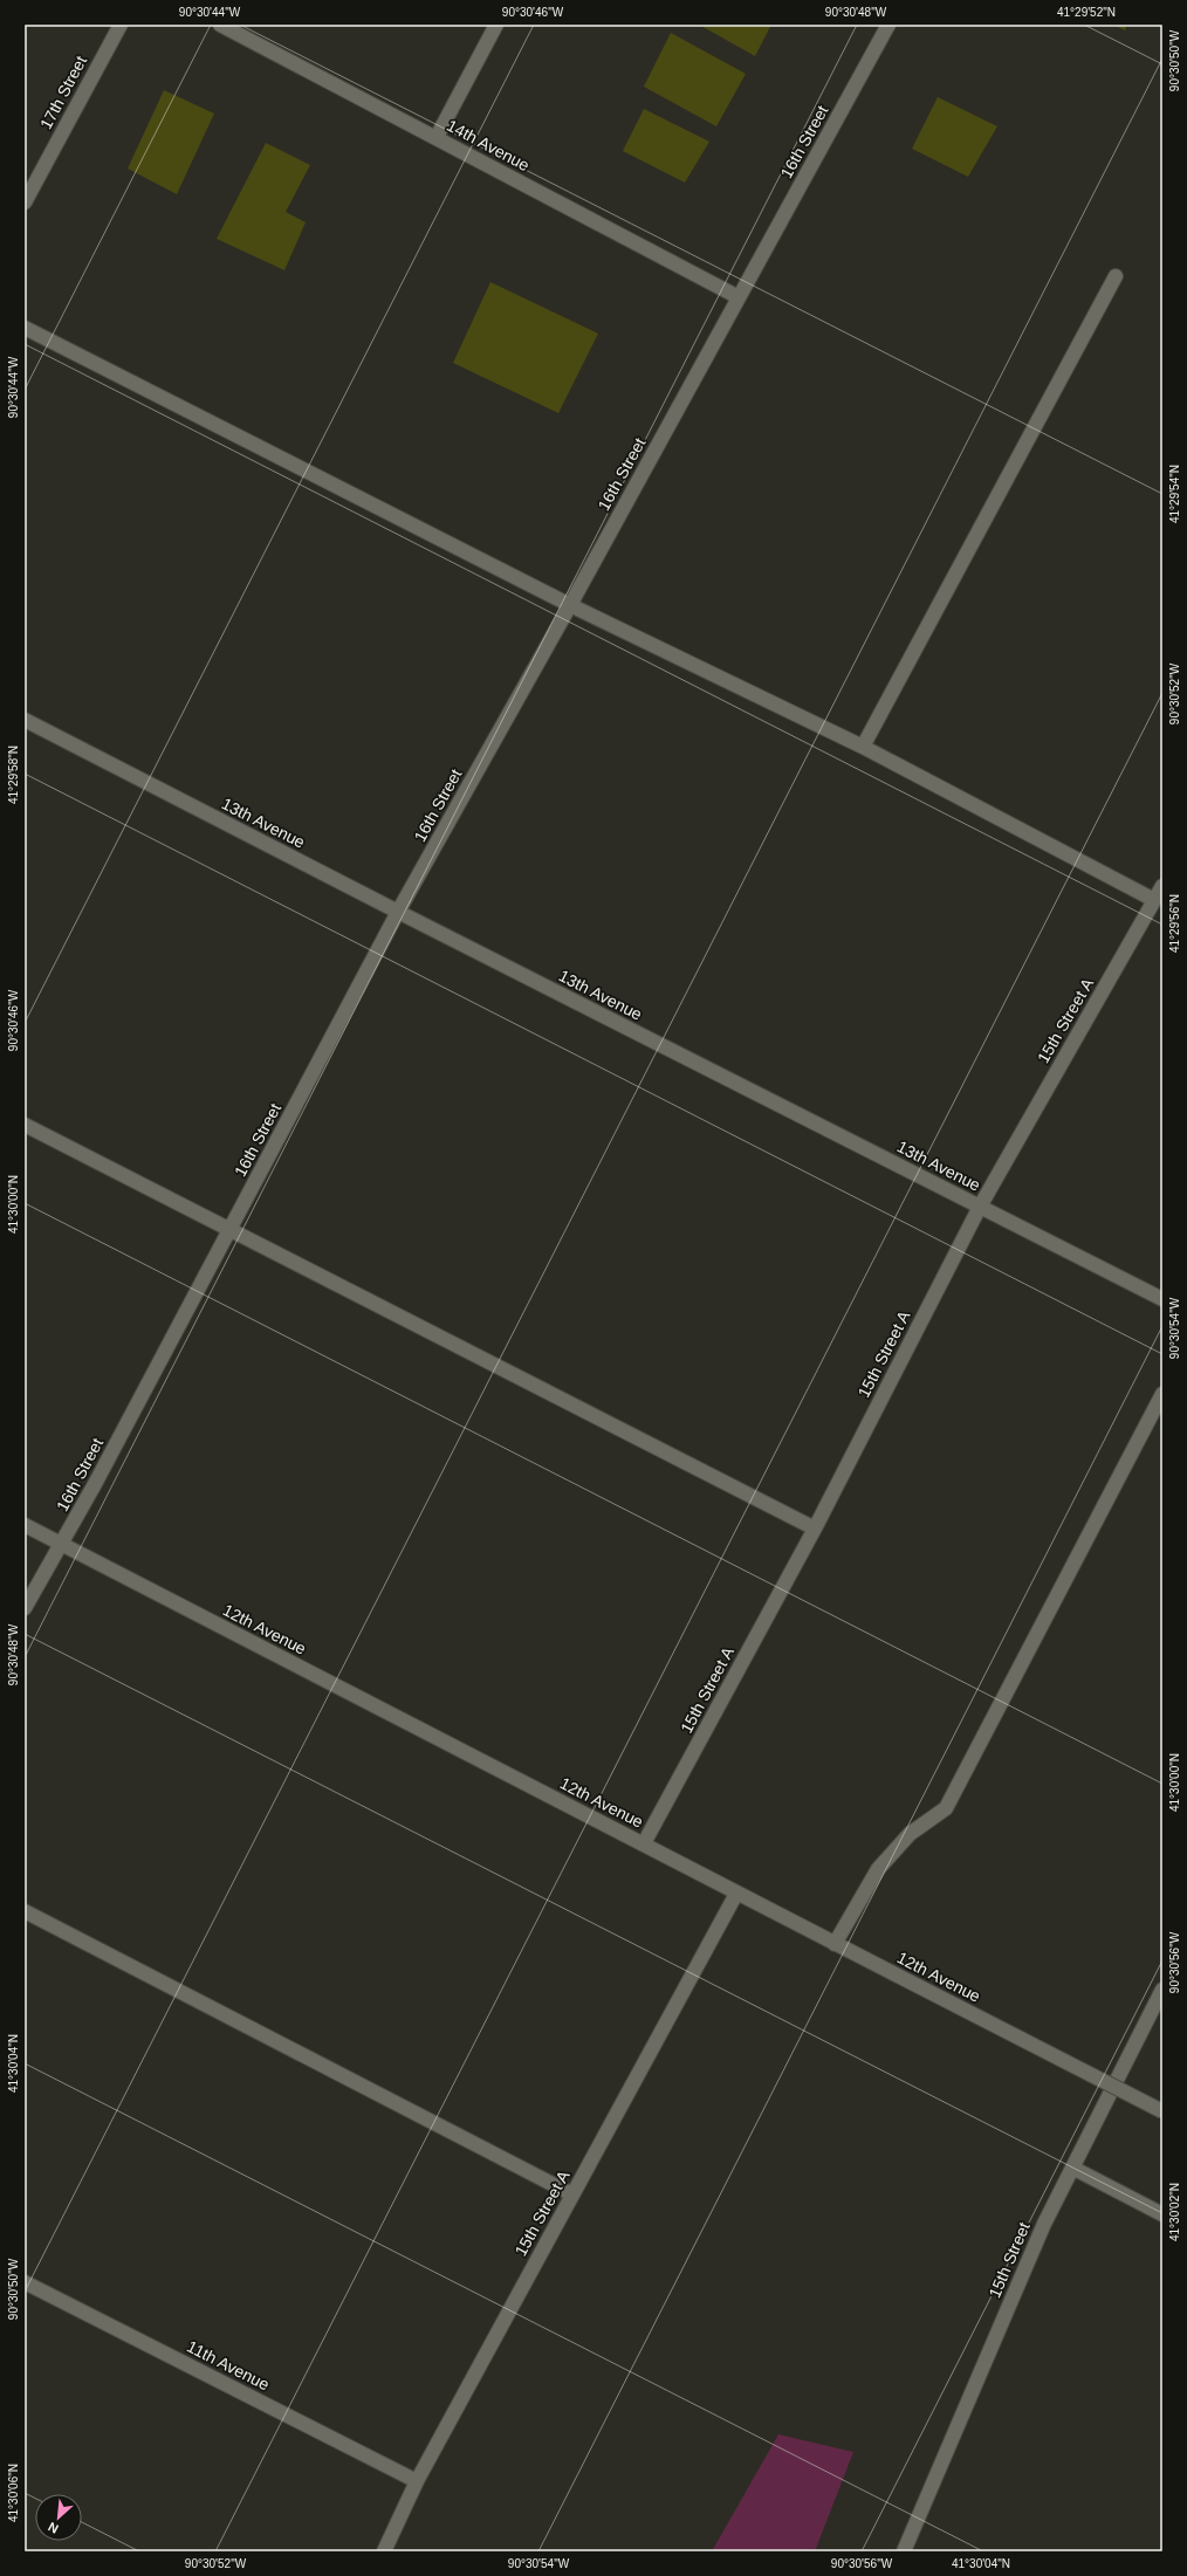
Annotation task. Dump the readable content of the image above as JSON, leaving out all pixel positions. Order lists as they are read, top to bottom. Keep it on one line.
{"streets":{"street":["17th Street","16th Street","14th Avenue","13th Avenue","15th Street A","12th Avenue","15th Street","11th Avenue"]},"crossings":[["16th Street","14th Avenue"],["16th Street","13th Avenue"],["16th Street","12th Avenue"],["13th Avenue","15th Street A"],["15th Street A","12th Avenue"],["15th Street A","11th Avenue"]],"north":"bottom left","coordinates":["90°30'44\"W","90°30'46\"W","90°30'48\"W","41°29'52\"N","90°30'50\"W","41°29'54\"N","90°30'52\"W","41°29'58\"N","41°29'56\"N","41°30'00\"N","90°30'54\"W","90°30'56\"W","41°30'04\"N","41°30'02\"N","41°30'06\"N"]}
